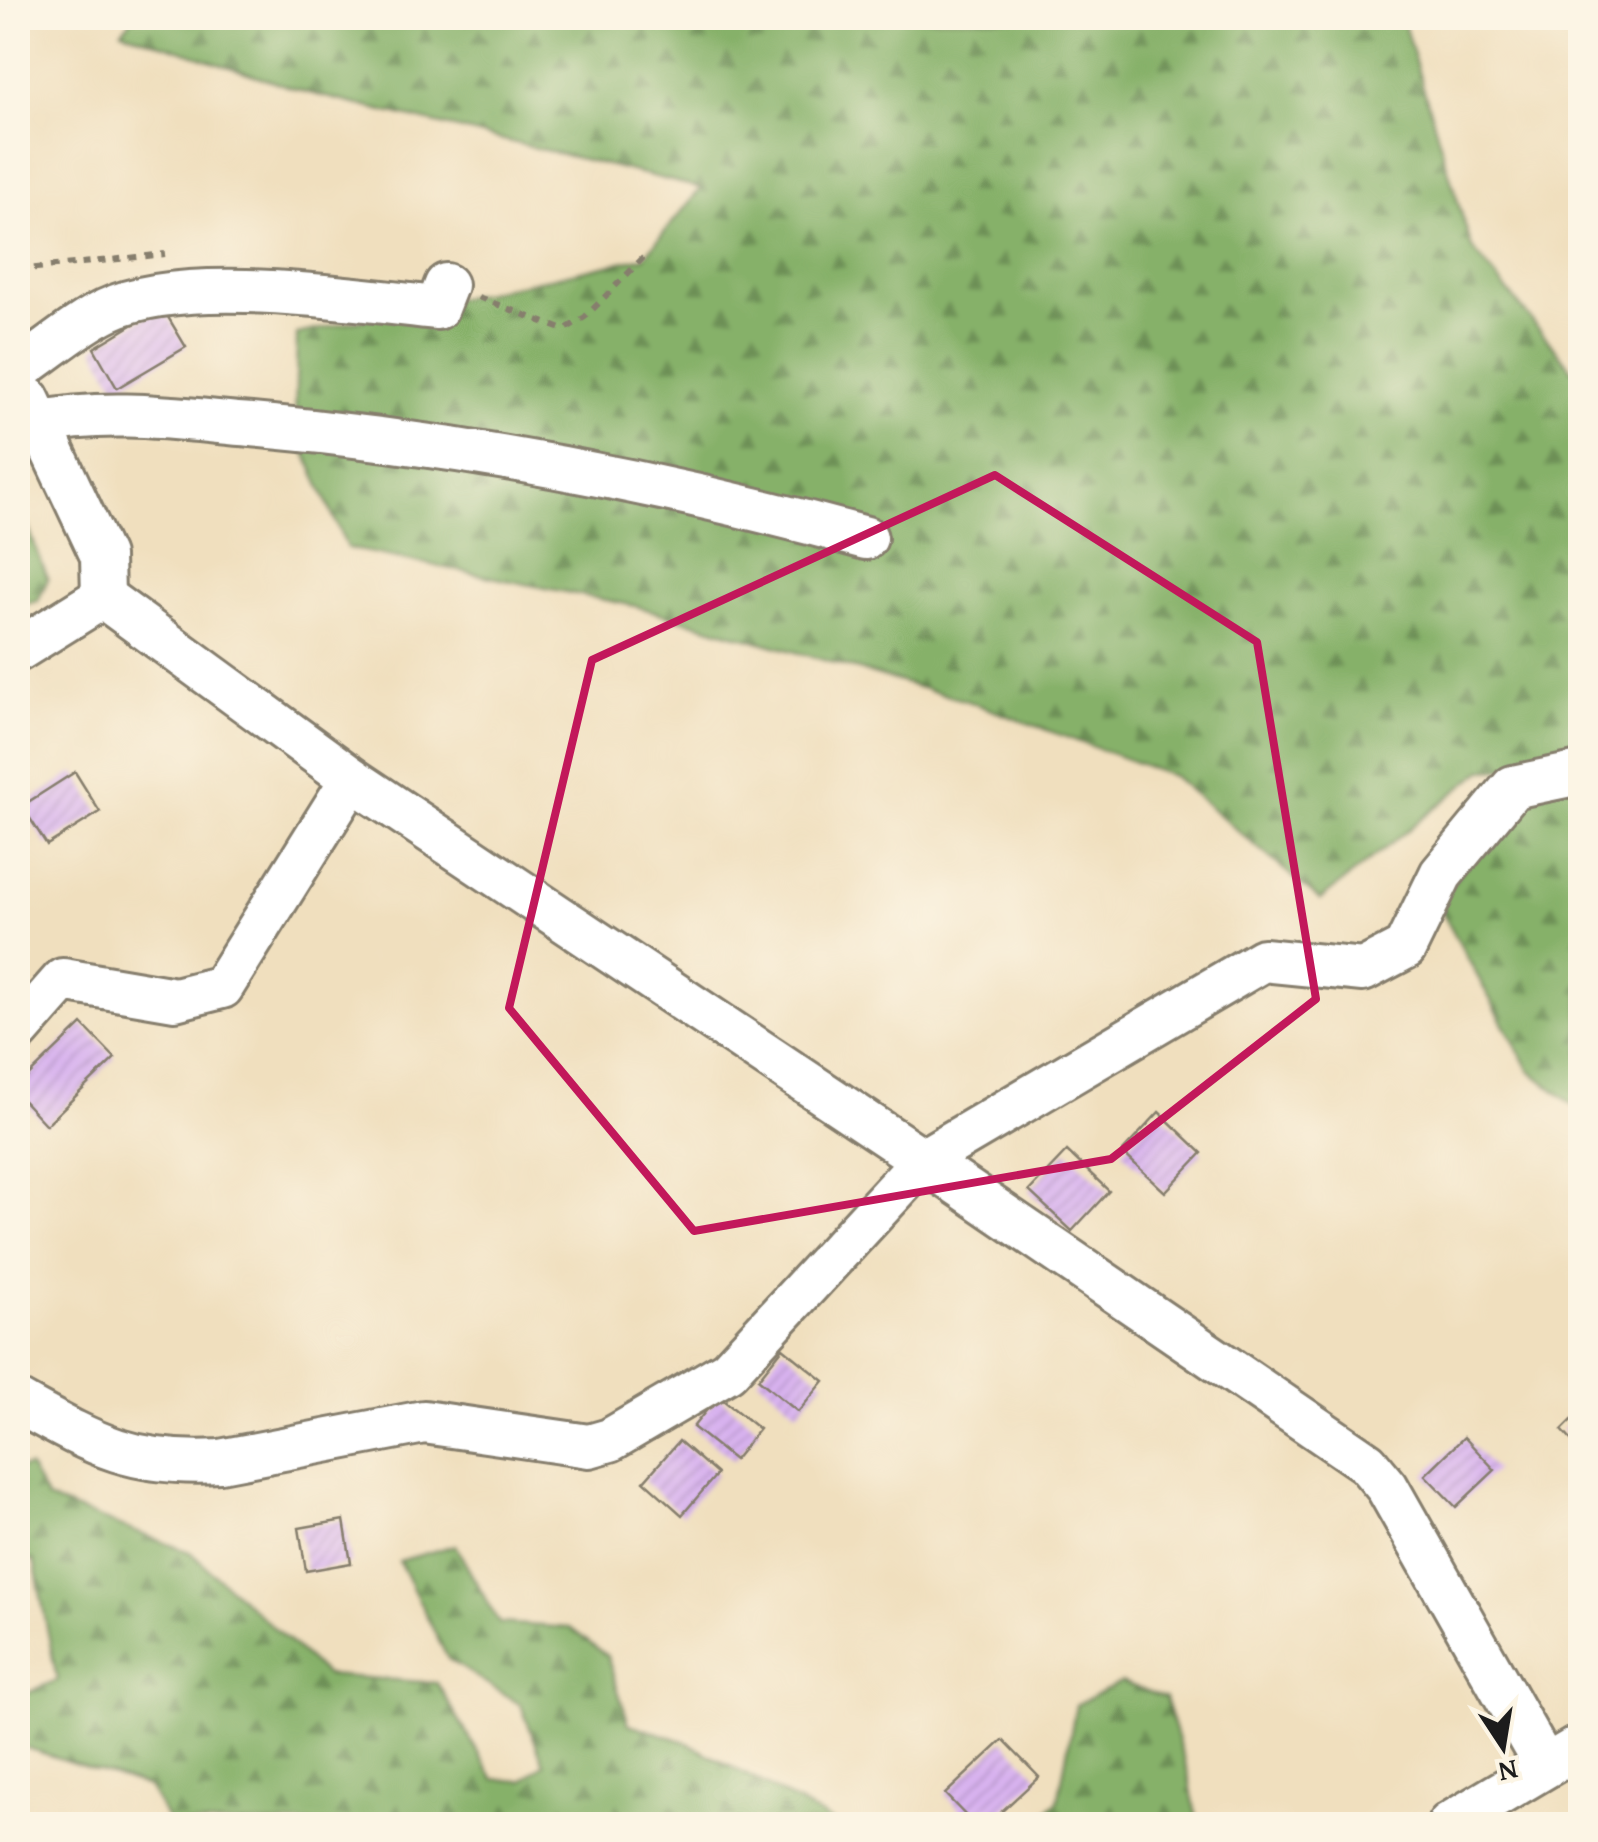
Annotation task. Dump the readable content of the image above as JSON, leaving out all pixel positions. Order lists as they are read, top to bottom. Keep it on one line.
{"north":"bottom"}
